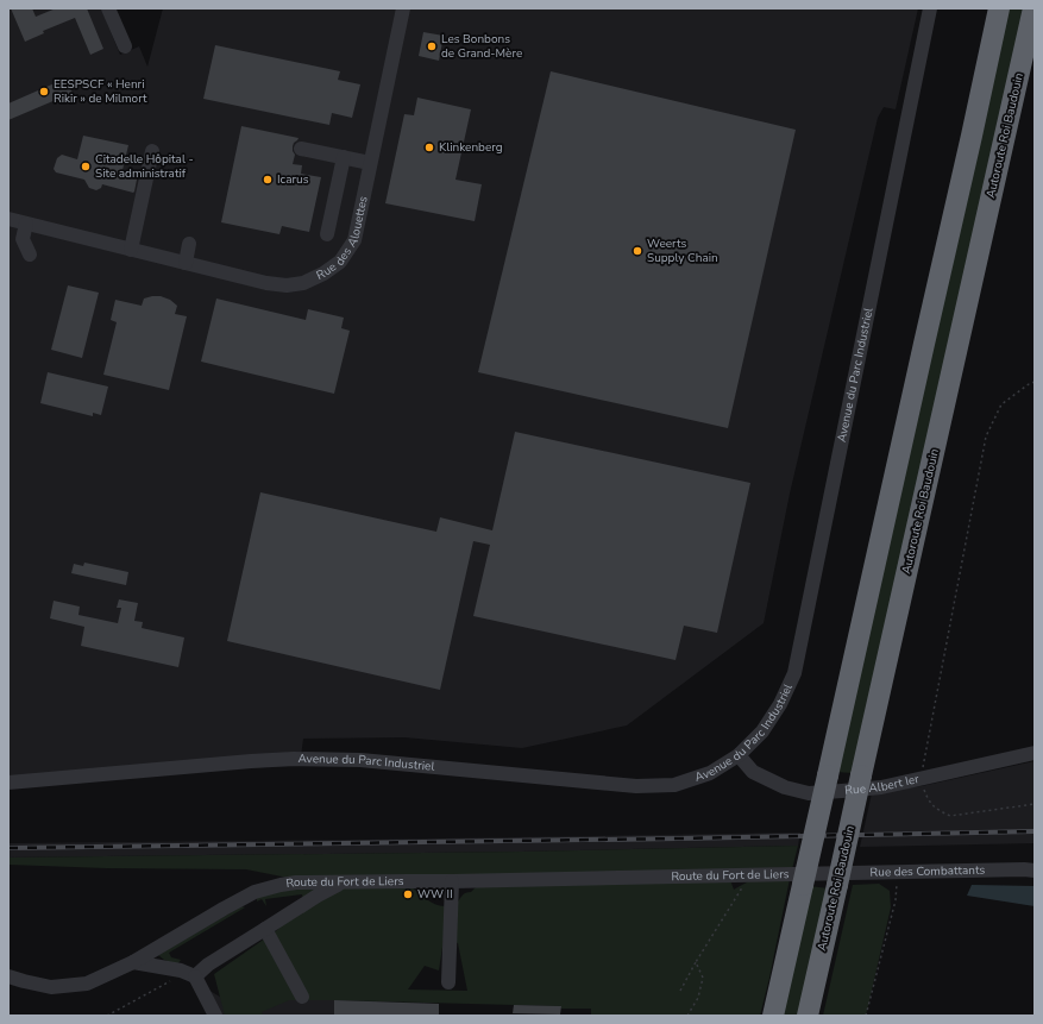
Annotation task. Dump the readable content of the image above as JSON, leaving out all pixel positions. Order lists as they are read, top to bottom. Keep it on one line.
{"streets":{"highway":["Autoroute Roi Baudouin"],"street":["Rue des Alouettes","Avenue du Parc Industriel","Rue Albert Ier","Rue des Combattants","Route du Fort de Liers"]},"crossings":[["Autoroute Roi Baudouin","Rue des Combattants"],["Autoroute Roi Baudouin","Route du Fort de Liers"],["Avenue du Parc Industriel","Rue Albert Ier"],["Rue des Combattants","Route du Fort de Liers"]],"places":["Les Bonbons de Grand-Mère","EESPSCF « Henri Rikir » de Milmort","Klinkenberg","Citadelle Hôpital - Site administratif","Icarus","Weerts Supply Chain","WW II"]}
